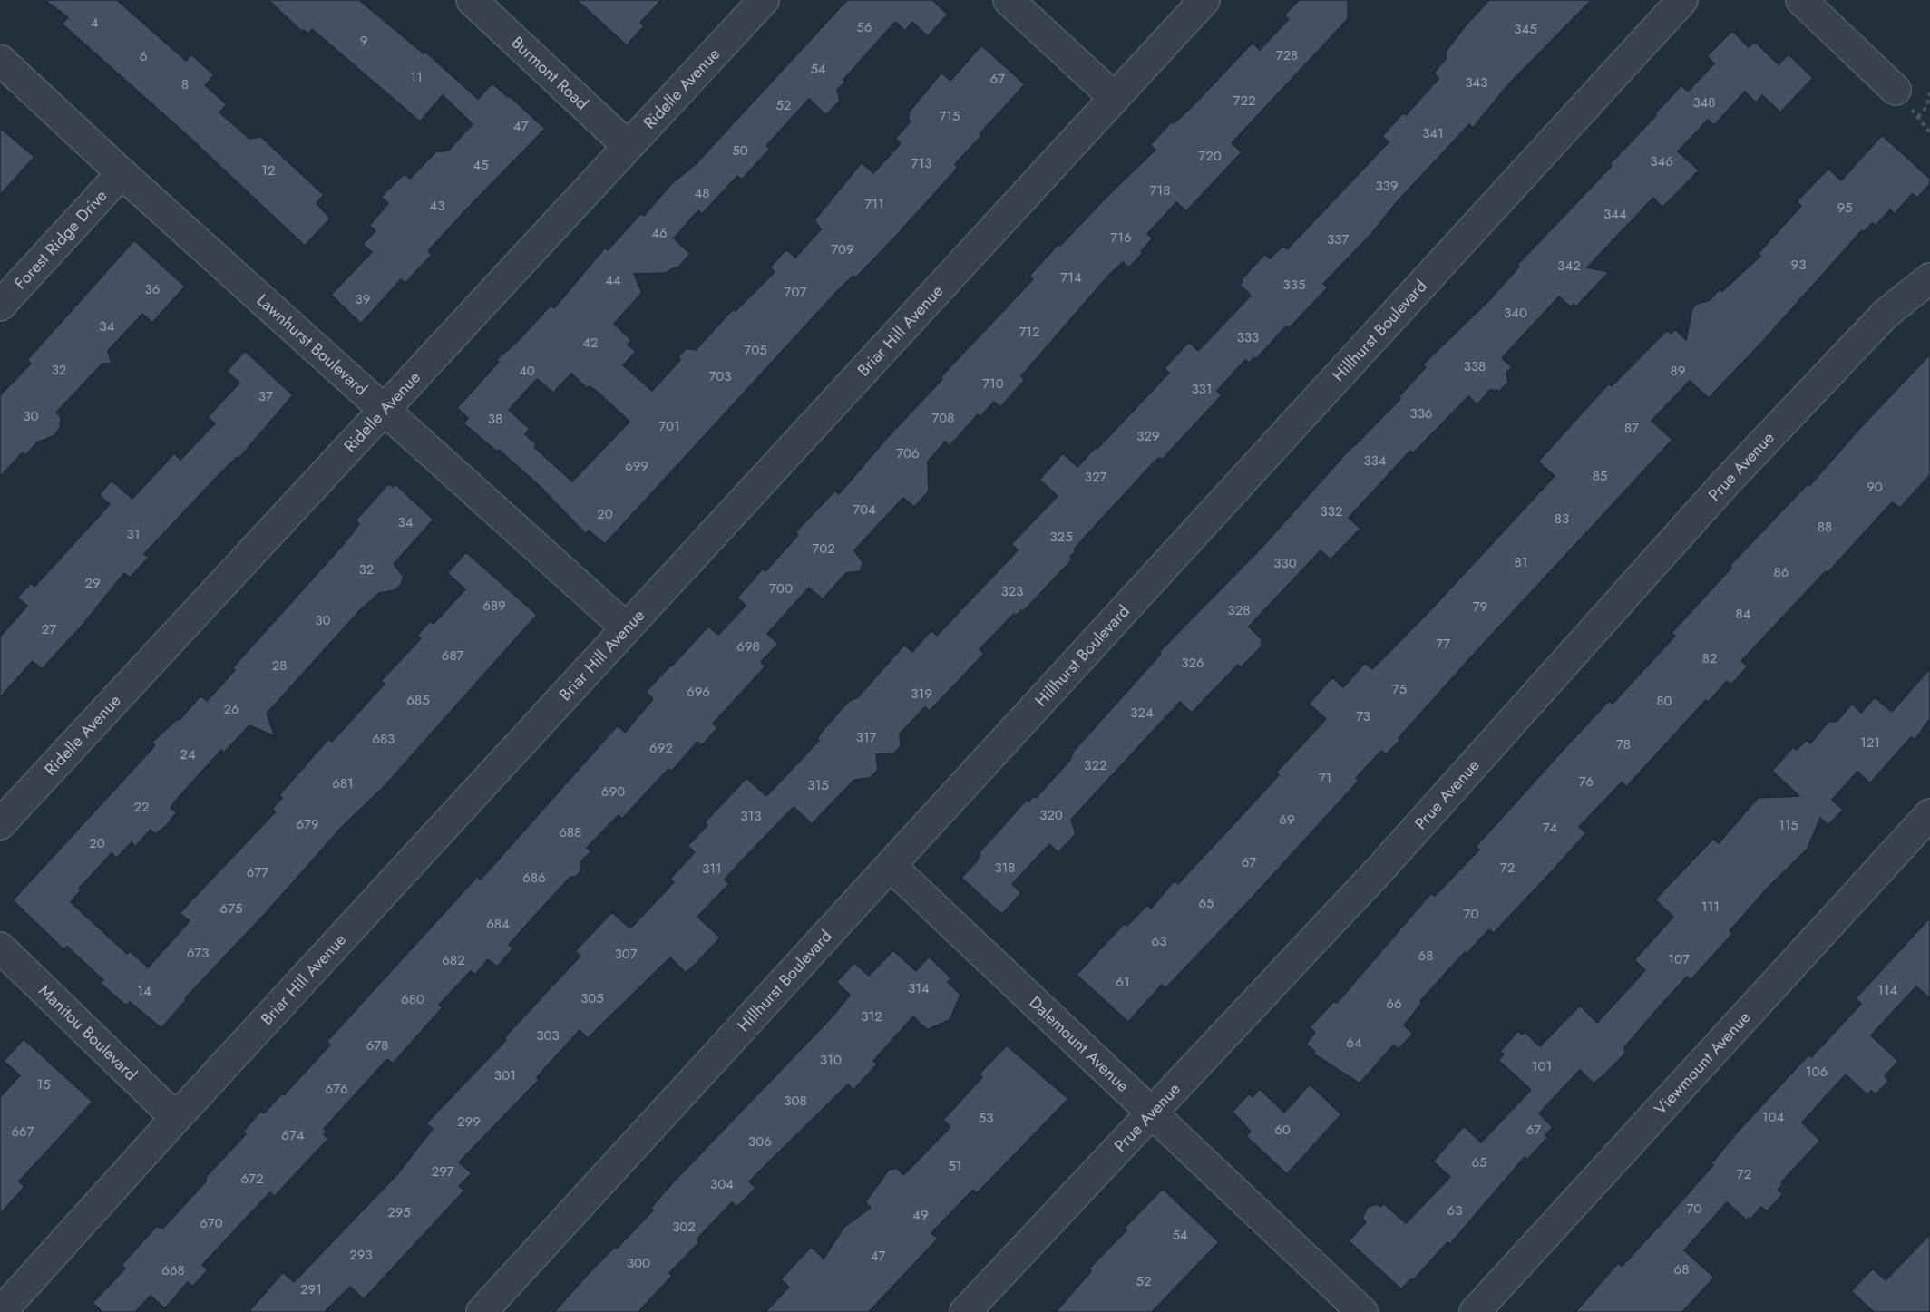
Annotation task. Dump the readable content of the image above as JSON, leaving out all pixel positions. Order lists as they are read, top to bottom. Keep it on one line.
{"streets":{"street":["Burmont Road","Ridelle Avenue","Forest Ridge Drive","Briar Hill Avenue","Hillhurst Boulevard","Lawnhurst Boulevard","Prue Avenue","Manitou Boulevard","Dalemount Avenue","Viewmount Avenue"]},"crossings":[["Burmont Road","Ridelle Avenue"],["Ridelle Avenue","Lawnhurst Boulevard"],["Forest Ridge Drive","Lawnhurst Boulevard"],["Briar Hill Avenue","Lawnhurst Boulevard"],["Briar Hill Avenue","Manitou Boulevard"],["Hillhurst Boulevard","Dalemount Avenue"],["Prue Avenue","Dalemount Avenue"]],"house_numbers":["4","56","345","9","728","6","54","11","67","343","8","722","348","52","715","47","341","50","720","346","713","45","12","339","718","48","711","43","95","344","46","716","337","709","93","342","714","44","335","36","707","39","340","34","712","333","42","705","338","32","40","89","703","710","331","37","336","30","708","38","701","87","329","706","334","699","85","327","90","704","332","20","83","34","88","31","325","702","81","330","32","86","29","700","323","689","79","328","84","30","27","77","698","687","82","326","28","75","696","319","685","80","26","324","73","317","683","121","78","692","24","322","71","76","681","315","690","22","320","313","69","679","115","74","688","20","67","318","72","311","677","686","65","111","675","70","684","63","673","307","68","107","682","61","314","114","14","305","680","66","312","303","64","678","310","101","106","301","15","676","308","104","53","299","60","67","667","674","306","65","51","297","72","672","304","70","63","295","49","670","302","54","293","47","300","68","668","52","291"]}
